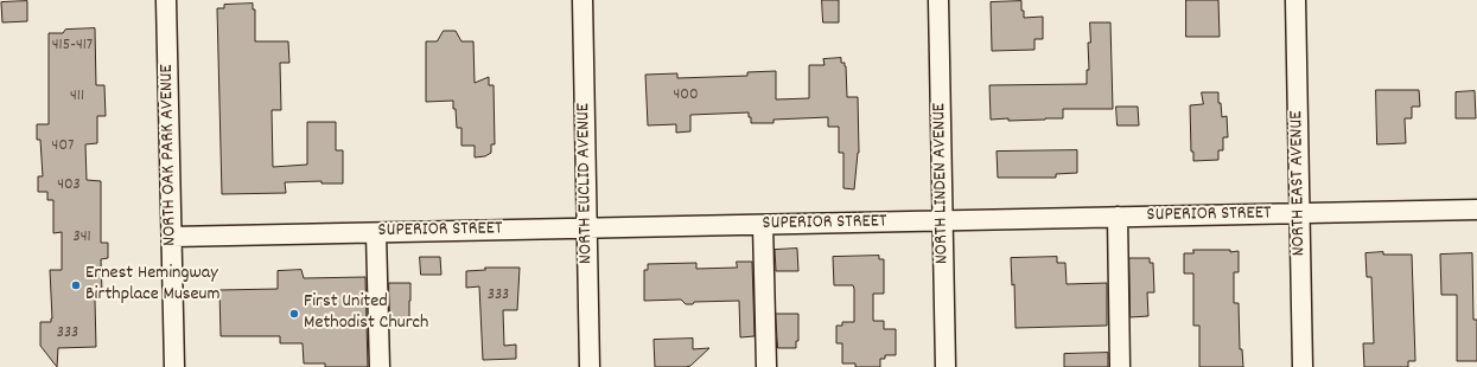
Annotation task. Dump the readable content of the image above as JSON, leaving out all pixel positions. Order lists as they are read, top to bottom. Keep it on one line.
{"streets":{"street":["NORTH OAK PARK AVENUE","NORTH EUCLID AVENUE","NORTH LINDEN AVENUE","NORTH EAST AVENUE","SUPERIOR STREET"]},"crossings":[["NORTH OAK PARK AVENUE","SUPERIOR STREET"],["NORTH EUCLID AVENUE","SUPERIOR STREET"],["NORTH LINDEN AVENUE","SUPERIOR STREET"],["NORTH EAST AVENUE","SUPERIOR STREET"]],"places":["Ernest Hemingway Birthplace Museum","First United Methodist Church"],"house_numbers":["415-417","400","411","407","403","341","333","333"]}
